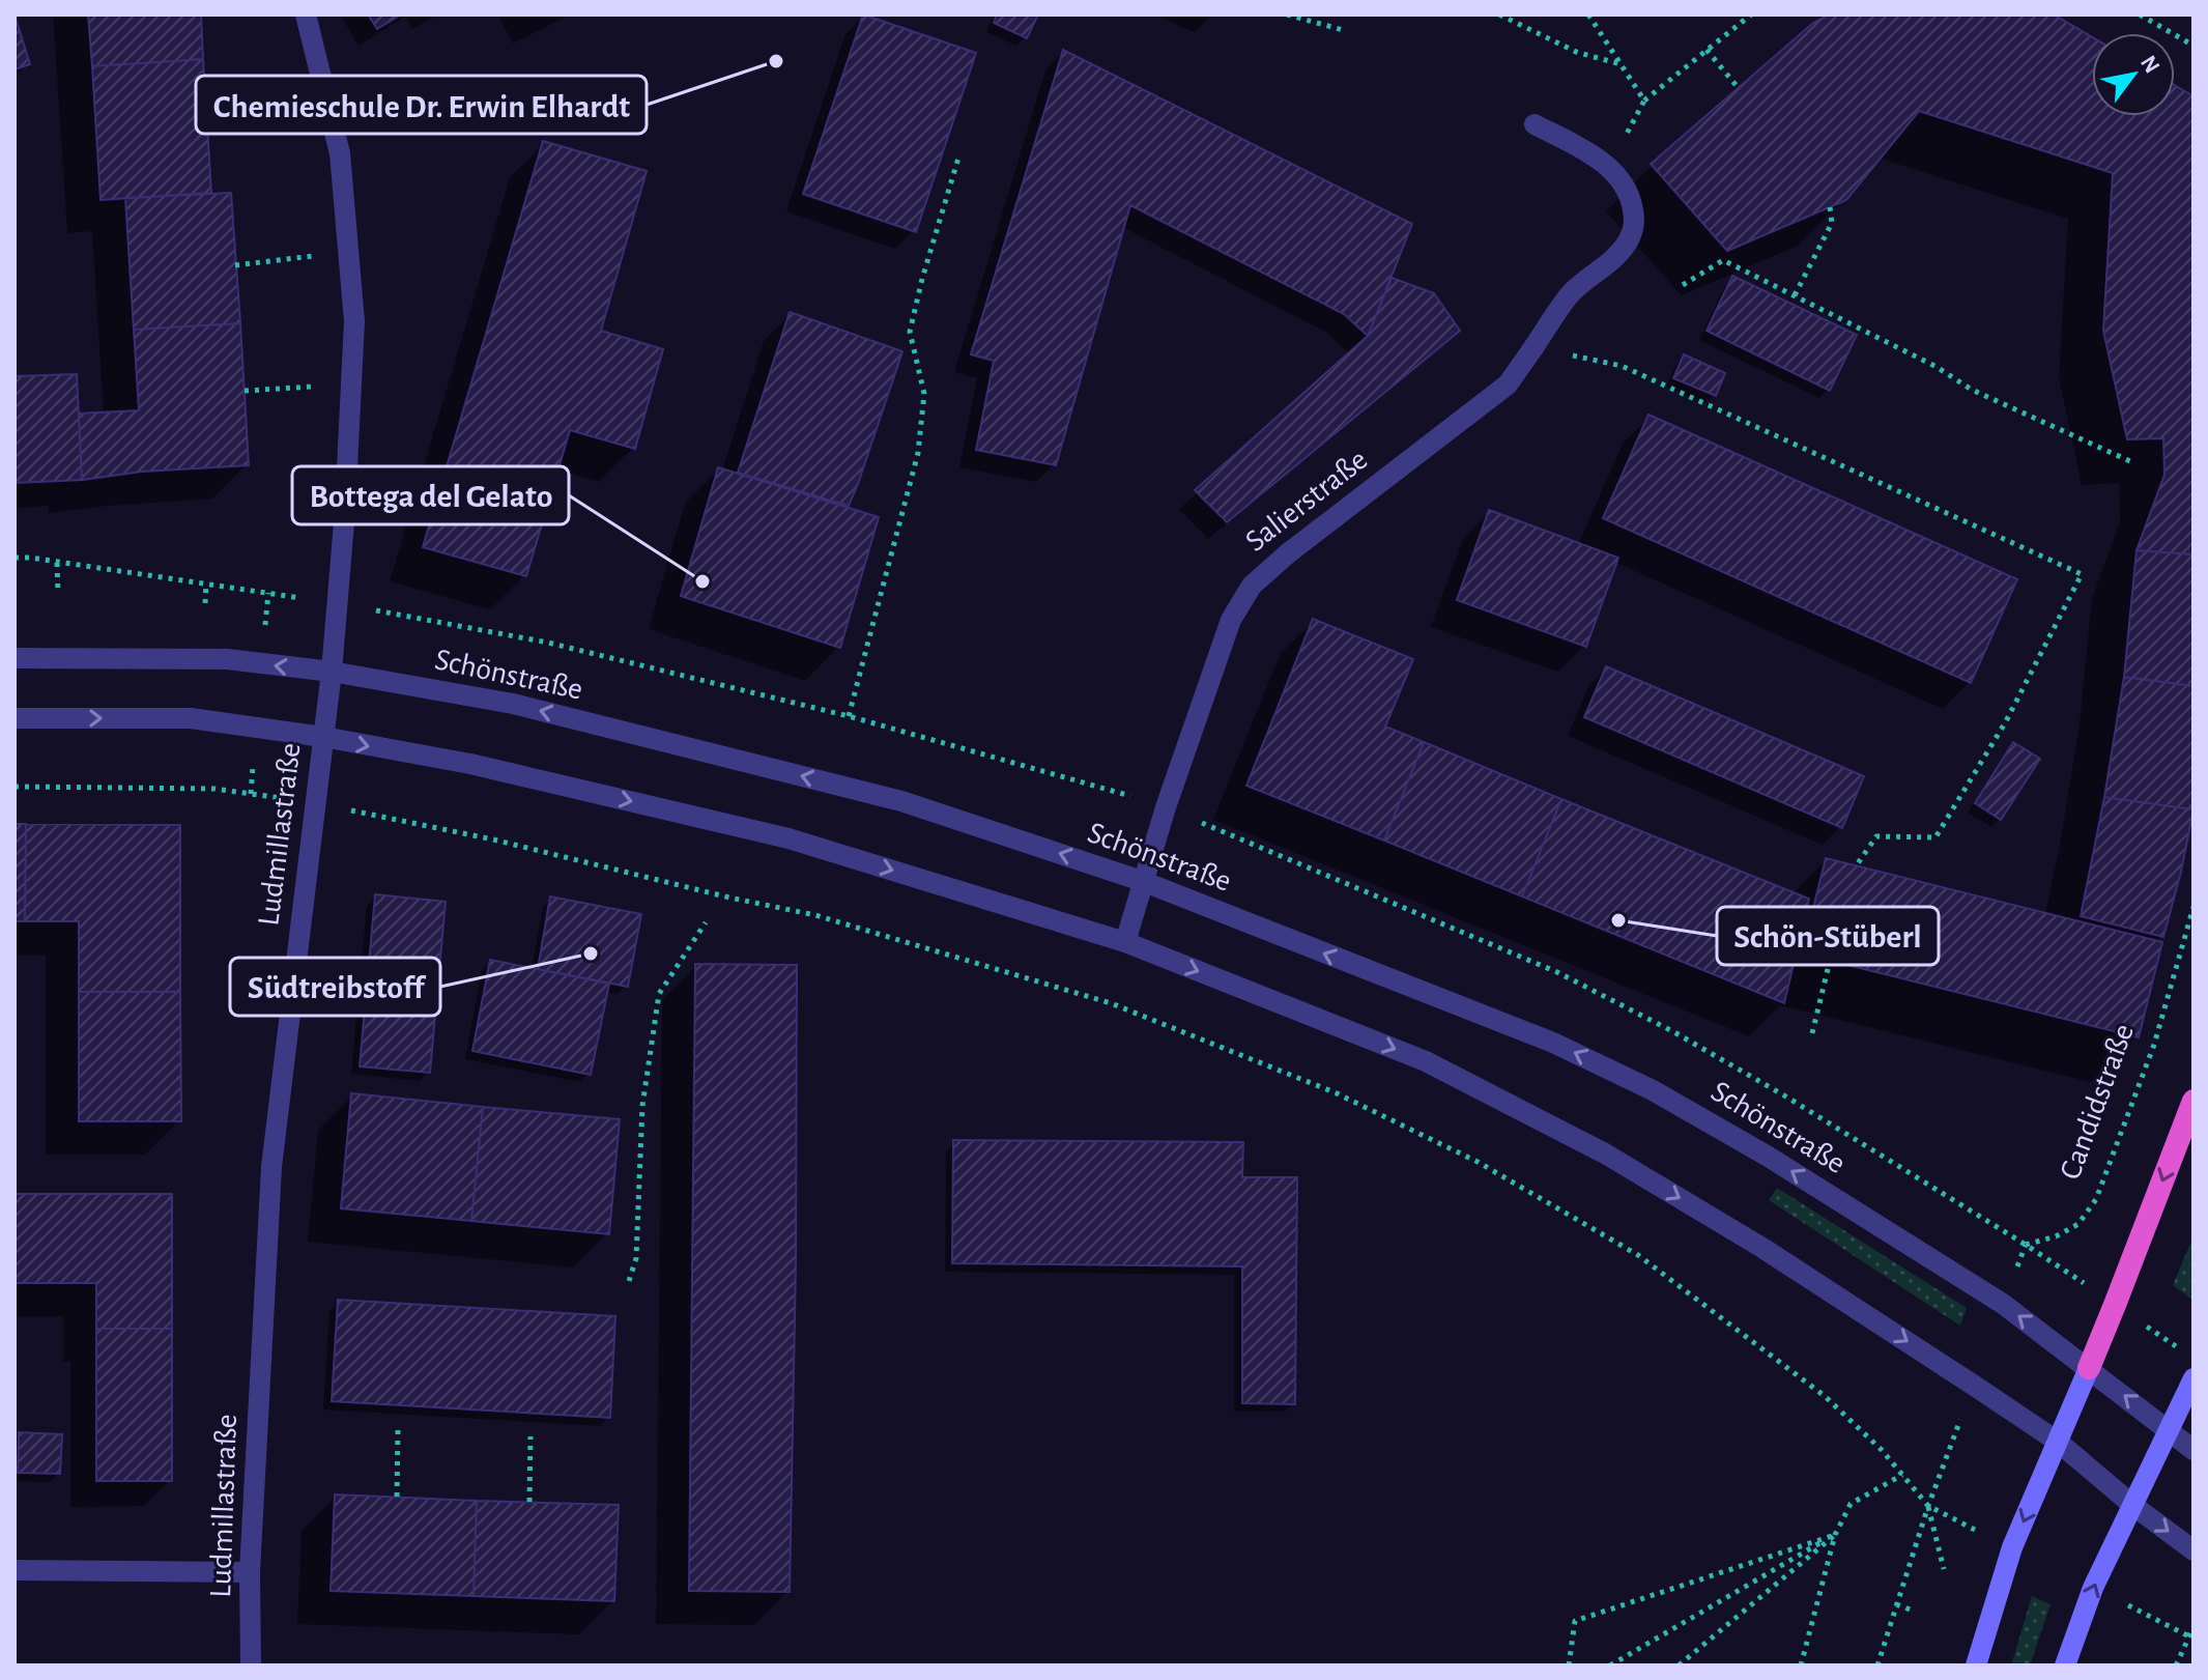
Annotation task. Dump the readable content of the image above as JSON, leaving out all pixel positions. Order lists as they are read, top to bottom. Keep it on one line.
{"streets":{"street":["Salierstraße","Schönstraße","Ludmillastraße"],"path":["Candidstraße"]},"crossings":[["Salierstraße","Schönstraße"],["Schönstraße","Ludmillastraße"]],"places":["Chemieschule Dr. Erwin Elhardt","Bottega del Gelato","Schön-Stüberl","Südtreibstoff"],"north":"top right"}
